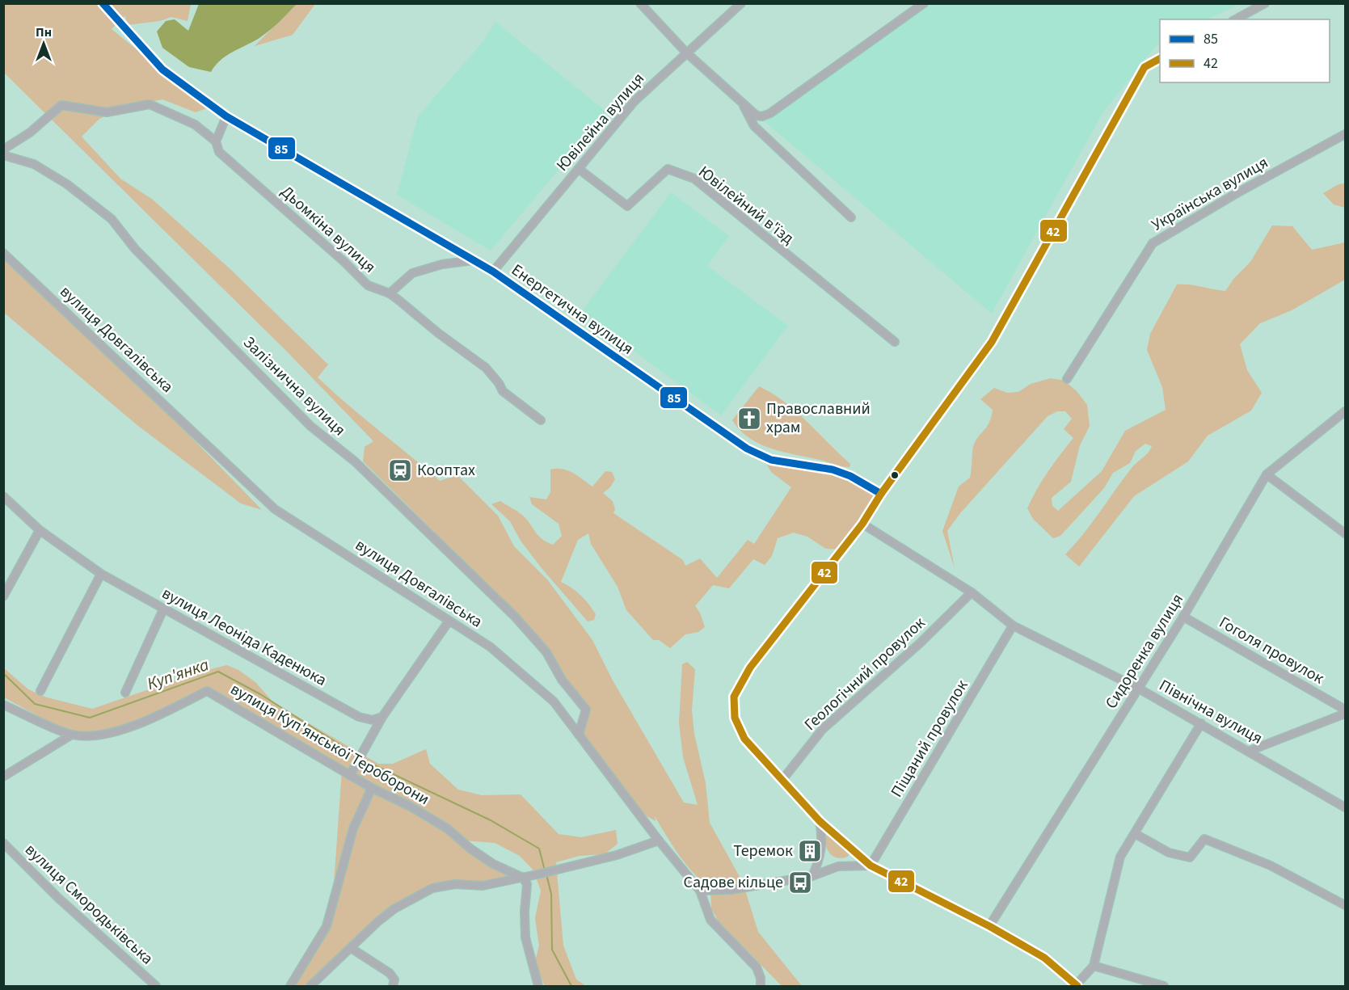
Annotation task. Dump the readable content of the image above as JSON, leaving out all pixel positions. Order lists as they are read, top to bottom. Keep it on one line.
{"streets":{"street":["Ювілейна вулиця","Українська вулиця","Ювілейний в'їзд","Дьомкіна вулиця","Енергетична вулиця","вулиця Довгалівська","Залізнична вулиця","вулиця Леоніда Каденюка","Гоголя провулок","Сидоренка вулиця","Геологічний провулок","Північна вулиця","Піщаний провулок","вулиця Куп'янської Тероборони","вулиця Смородьківська"]},"crossings":[["Ювілейна вулиця","Ювілейний в'їзд"],["Ювілейна вулиця","Енергетична вулиця"],["вулиця Довгалівська","Залізнична вулиця"],["Гоголя провулок","Сидоренка вулиця"],["Сидоренка вулиця","Північна вулиця"],["Геологічний провулок","Північна вулиця"],["Північна вулиця","Піщаний провулок"]],"water":["Куп'янка"],"places":{"church":["Православний храм"],"station":["Кооптах"],"building":["Теремок"],"bus stop":["Садове кільце"]},"lines":["transit line 85","transit line 42"],"legend":["85","42"],"north":"top"}
